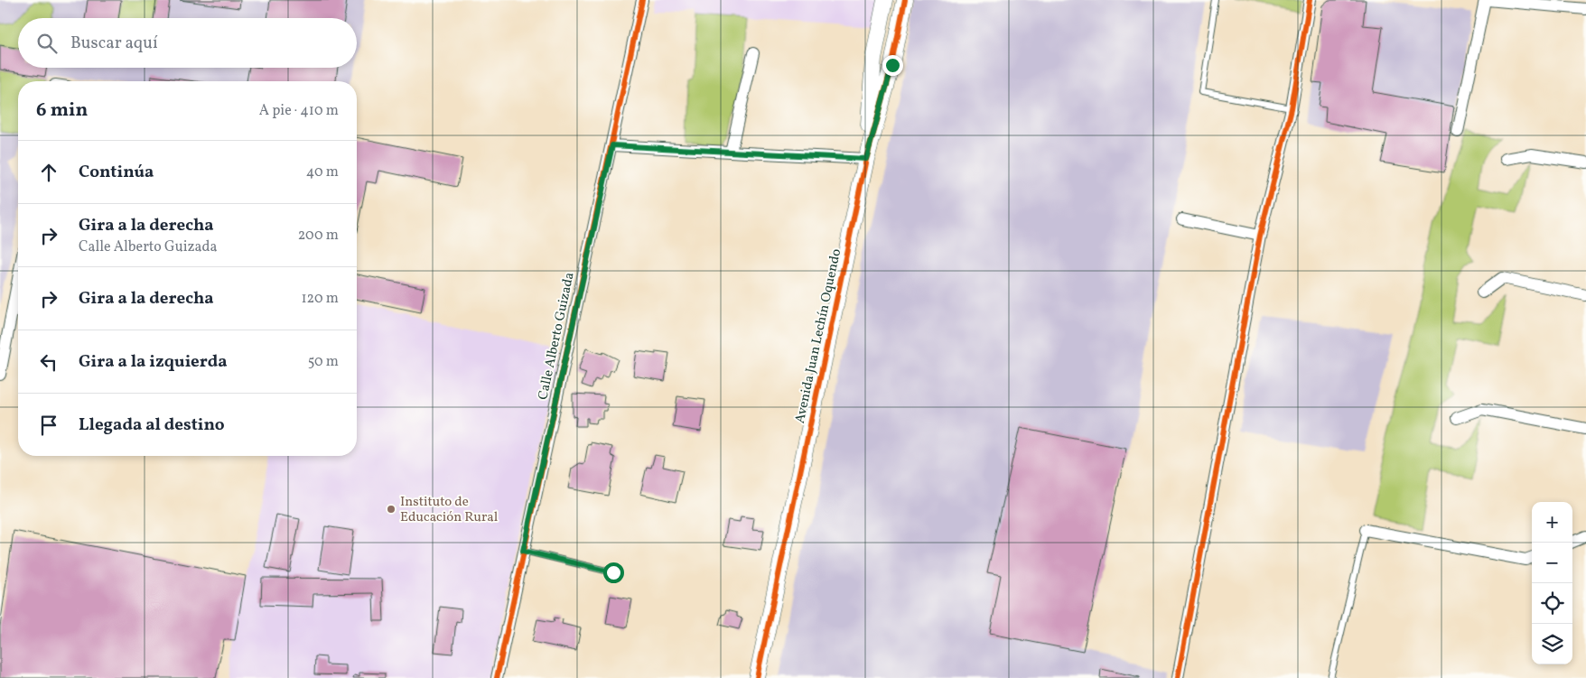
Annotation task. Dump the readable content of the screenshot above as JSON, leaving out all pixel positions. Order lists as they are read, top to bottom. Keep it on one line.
{"streets":{"street":["Calle Alberto Guizada","Avenida Juan Lechín Oquendo"]},"places":["Instituto de Educación Rural"],"page":{"search":"Buscar aquí","heading":["6 min","A pie · 410 m"],"list":[["Continúa","40 m"],["Gira a la derecha","Calle Alberto Guizada","200 m"],["Gira a la derecha","120 m"],["Gira a la izquierda","50 m"],"Llegada al destino"],"map_buttons":["+","−"]}}
